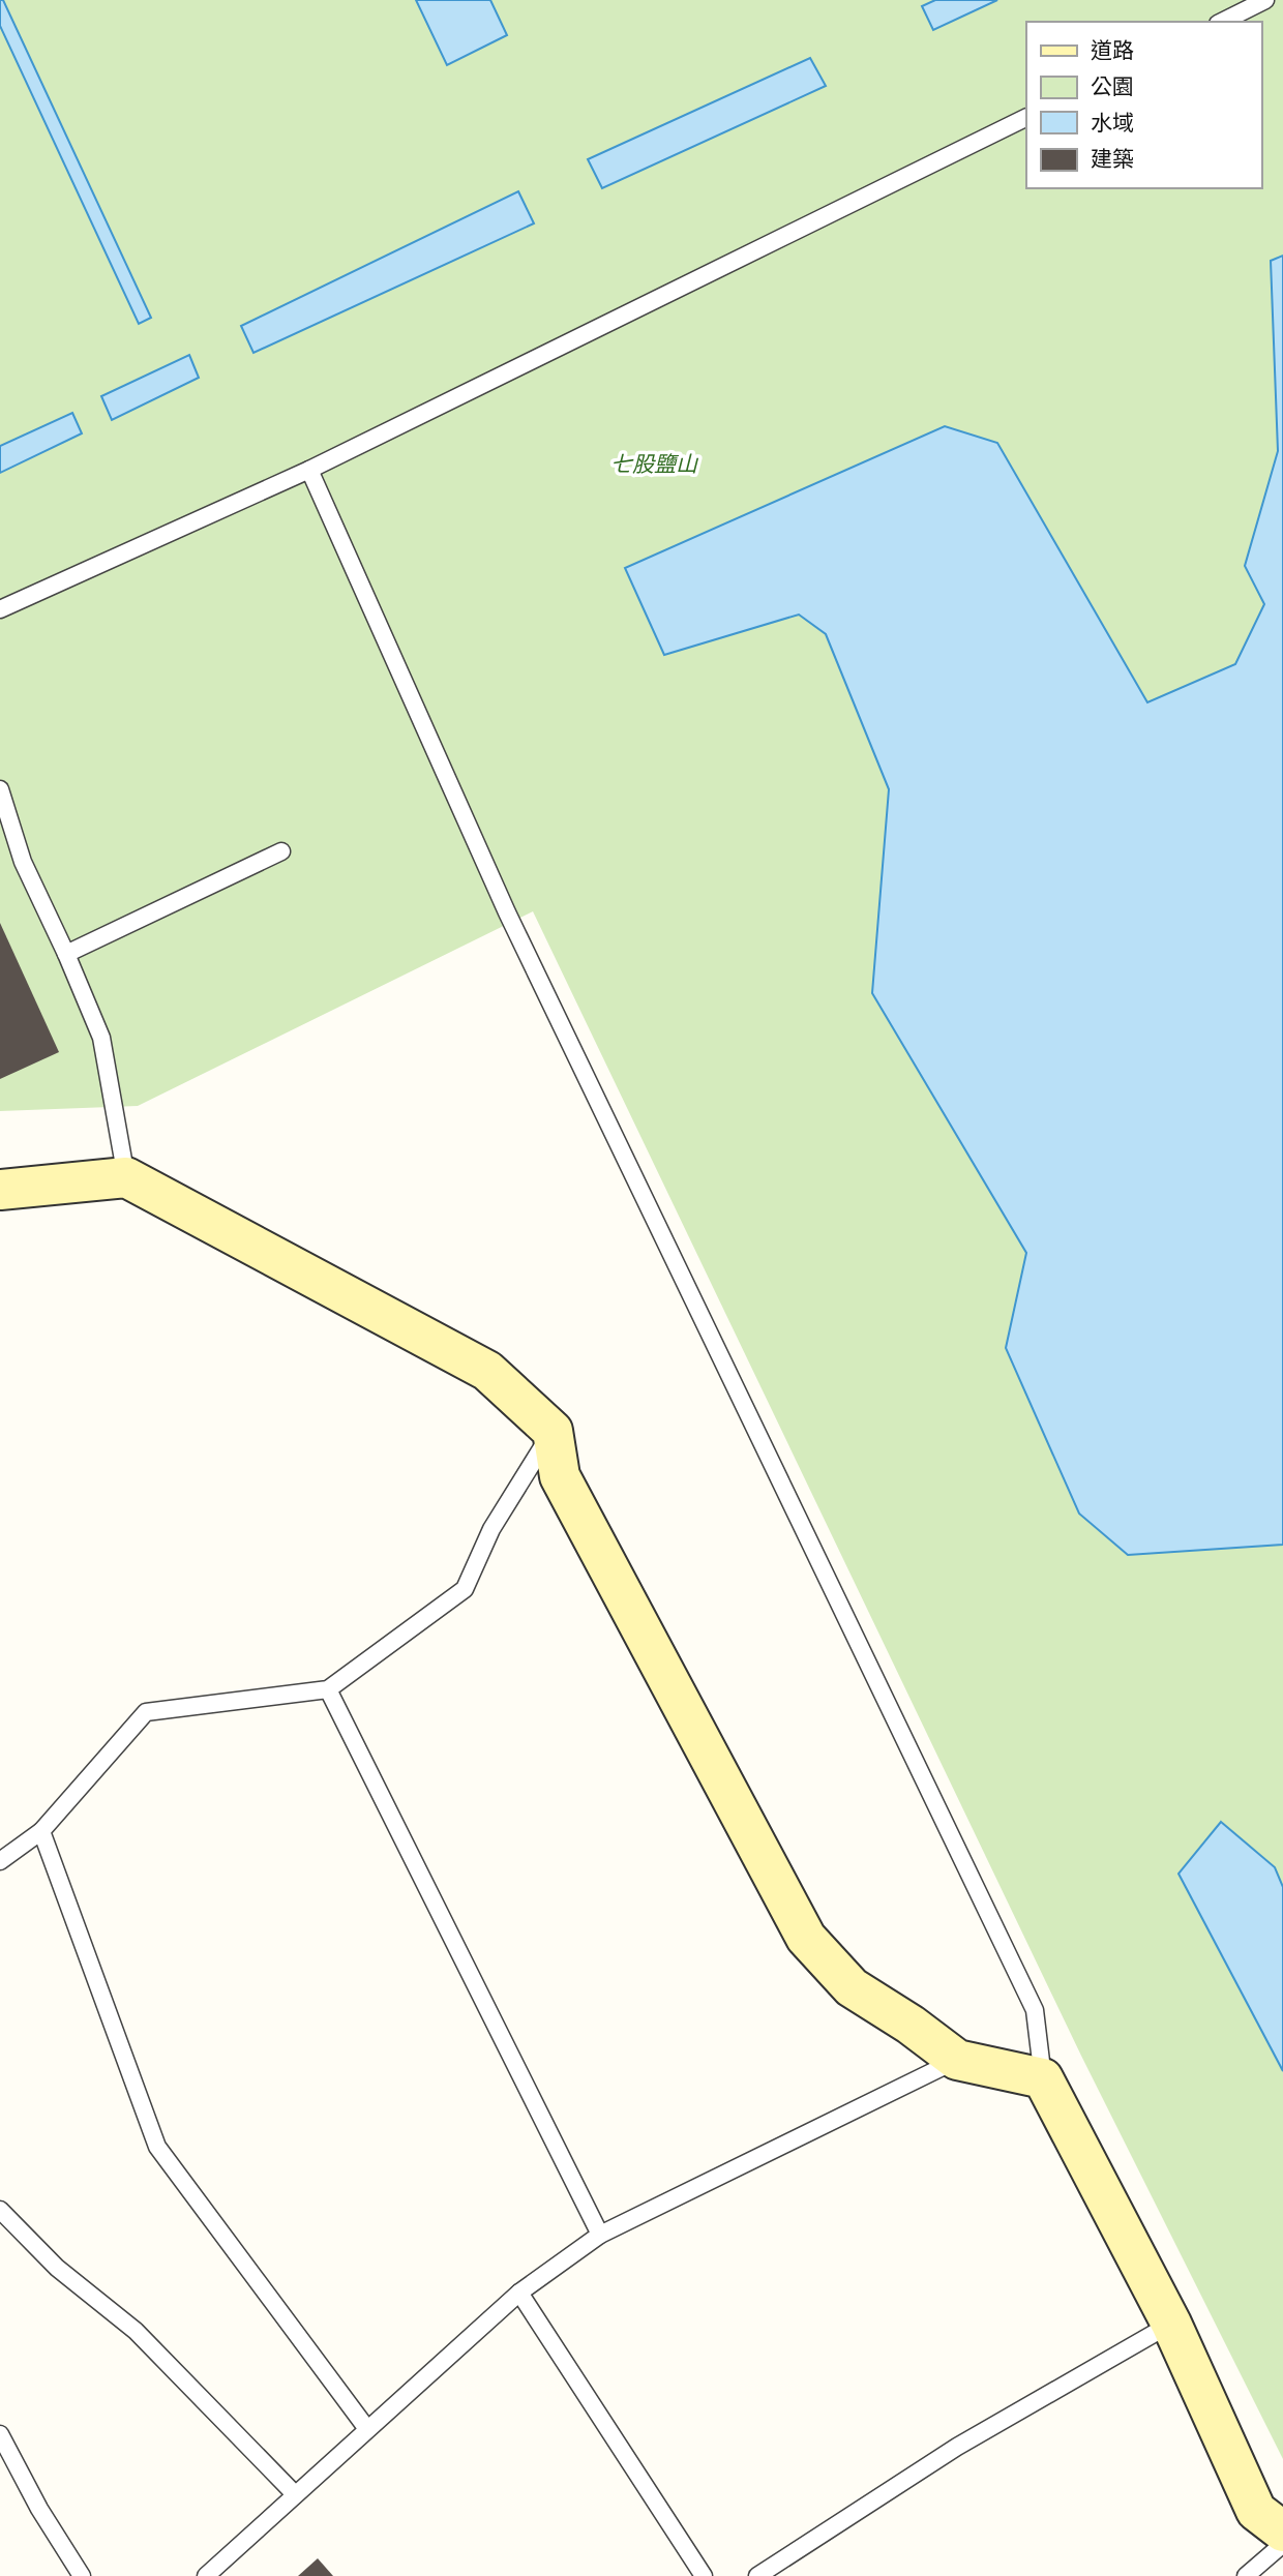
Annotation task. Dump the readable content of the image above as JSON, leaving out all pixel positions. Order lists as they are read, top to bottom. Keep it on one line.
{"parks":["七股鹽山"],"legend":["道路","公園","水域","建築"]}
